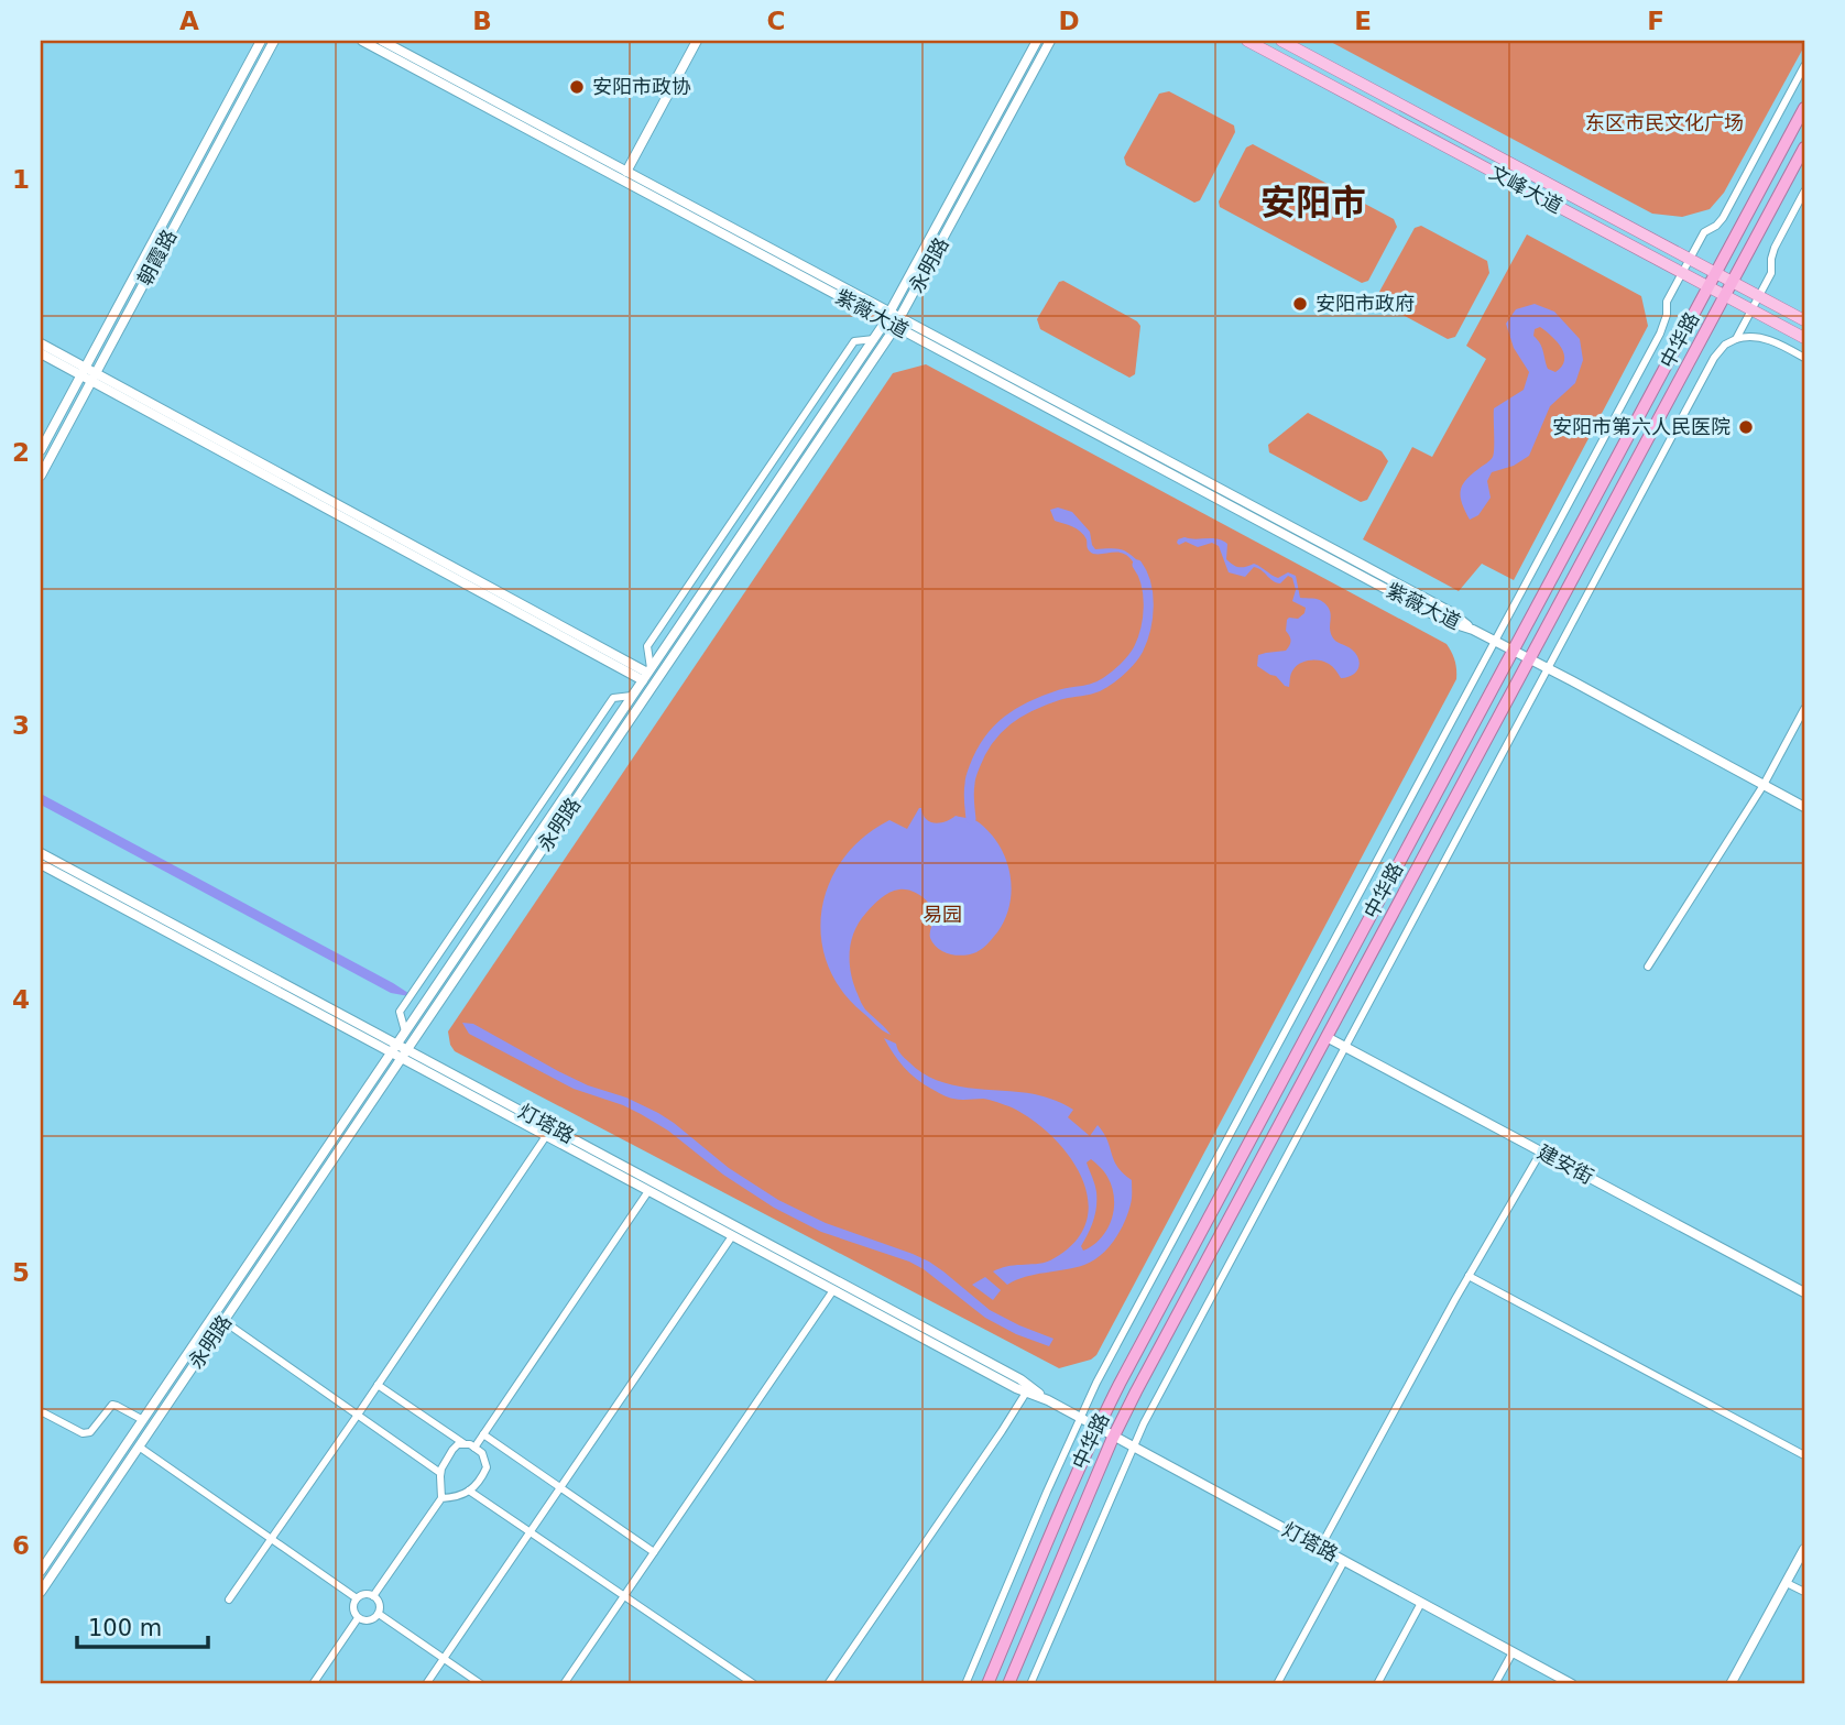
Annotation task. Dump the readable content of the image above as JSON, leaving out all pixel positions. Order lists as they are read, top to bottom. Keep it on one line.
{"streets":{"highway":["中华路"],"main road":["文峰大道"],"street":["朝霞路","永明路","紫薇大道","灯塔路","建安街"]},"crossings":[["文峰大道","中华路"],["永明路","紫薇大道"],["永明路","灯塔路"],["紫薇大道","中华路"],["中华路","灯塔路"],["中华路","建安街"]],"districts":["安阳市"],"parks":["东区市民文化广场","易园"],"places":["安阳市政协","安阳市政府","安阳市第六人民医院"],"scale_bar":"100 m","grid":{"columns":["A","B","C","D","E","F"],"rows":["1","2","3","4","5","6"]}}
